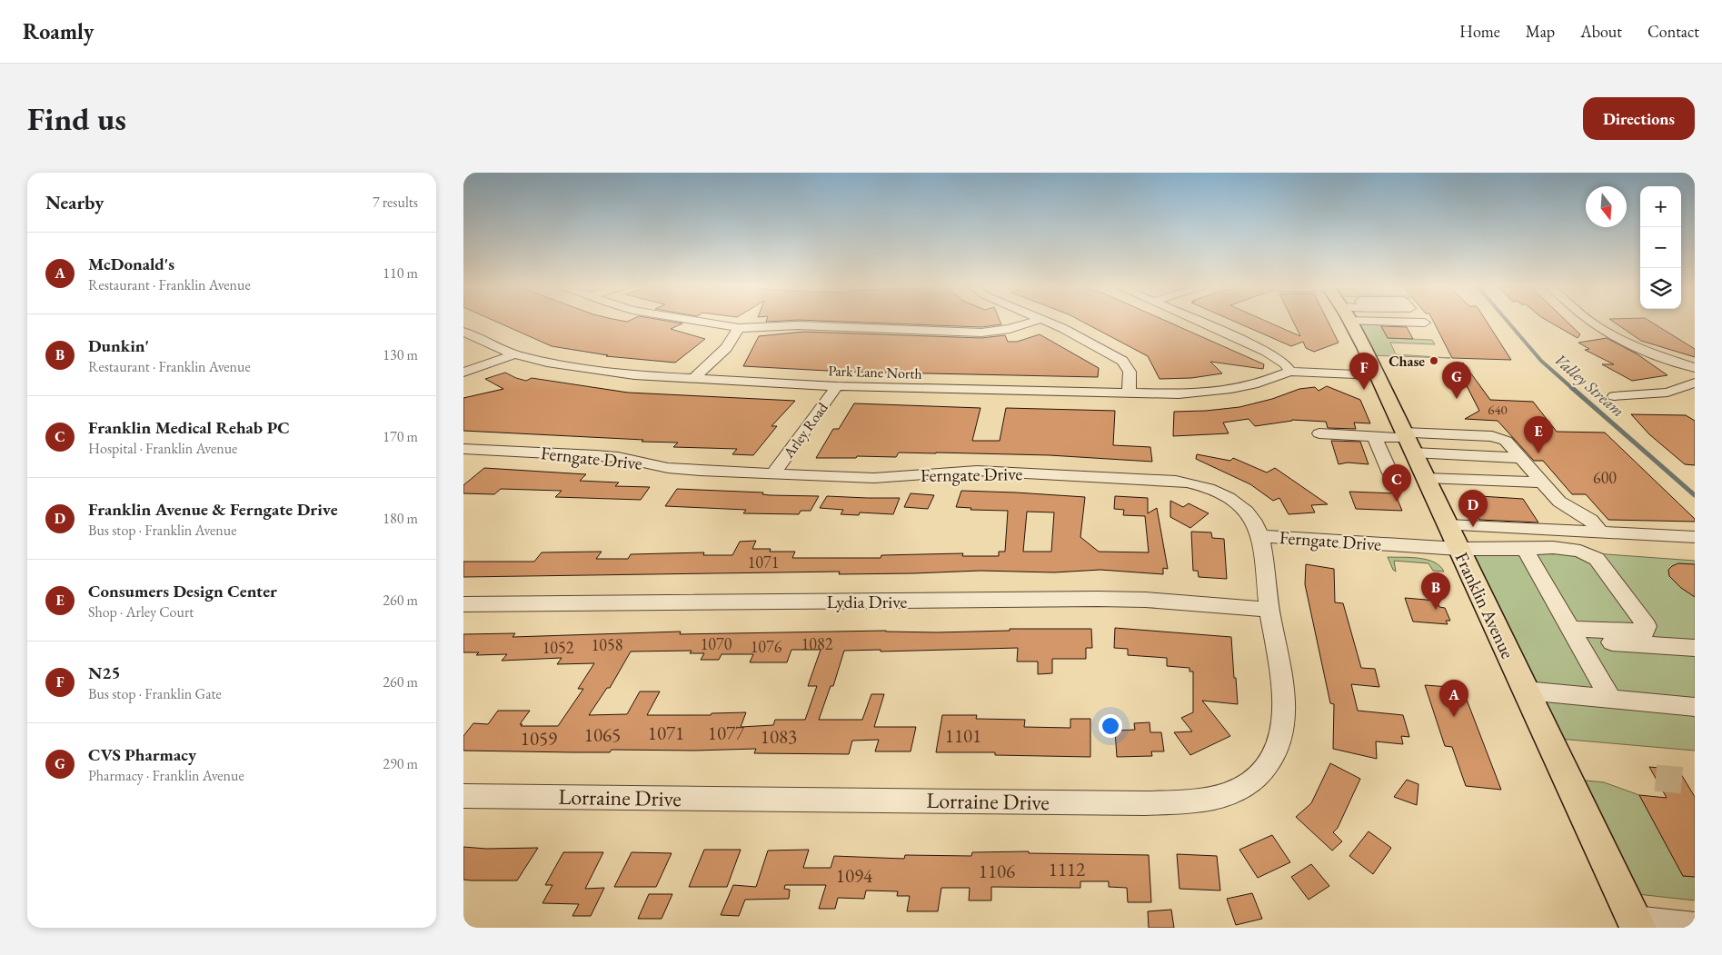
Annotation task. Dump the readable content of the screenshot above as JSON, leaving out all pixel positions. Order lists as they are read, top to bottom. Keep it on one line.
{"streets":{"main road":["Franklin Avenue"],"street":["Park Lane North","Arley Road","Ferngate Drive","Lydia Drive","Lorraine Drive"]},"crossings":[["Park Lane North","Arley Road"],["Arley Road","Ferngate Drive"],["Ferngate Drive","Franklin Avenue"],["Ferngate Drive","Lorraine Drive"],["Lydia Drive","Lorraine Drive"]],"water":["Valley Stream"],"places":["Chase"],"house_numbers":["640","600","1071","1070","1082","1058","1076","1052","1071","1077","1065","1101","1083","1059","1112","1106","1094"],"north":"bottom","page":{"header":"Roamly","nav":["Home","Map","About","Contact"],"buttons":"Directions","title":"Find us","heading":["Nearby","7 results"],"map_buttons":["+","−"],"list":[{"mark":"A","name":"McDonald's","note":"Restaurant · Franklin Avenue","value":"110 m"},{"mark":"B","name":"Dunkin'","note":"Restaurant · Franklin Avenue","value":"130 m"},{"mark":"C","name":"Franklin Medical Rehab PC","note":"Hospital · Franklin Avenue","value":"170 m"},{"mark":"D","name":"Franklin Avenue & Ferngate Drive","note":"Bus stop · Franklin Avenue","value":"180 m"},{"mark":"E","name":"Consumers Design Center","note":"Shop · Arley Court","value":"260 m"},{"mark":"F","name":"N25","note":"Bus stop · Franklin Gate","value":"260 m"},{"mark":"G","name":"CVS Pharmacy","note":"Pharmacy · Franklin Avenue","value":"290 m"}],"pins":["F","G","E","C","D","B","A"]}}
